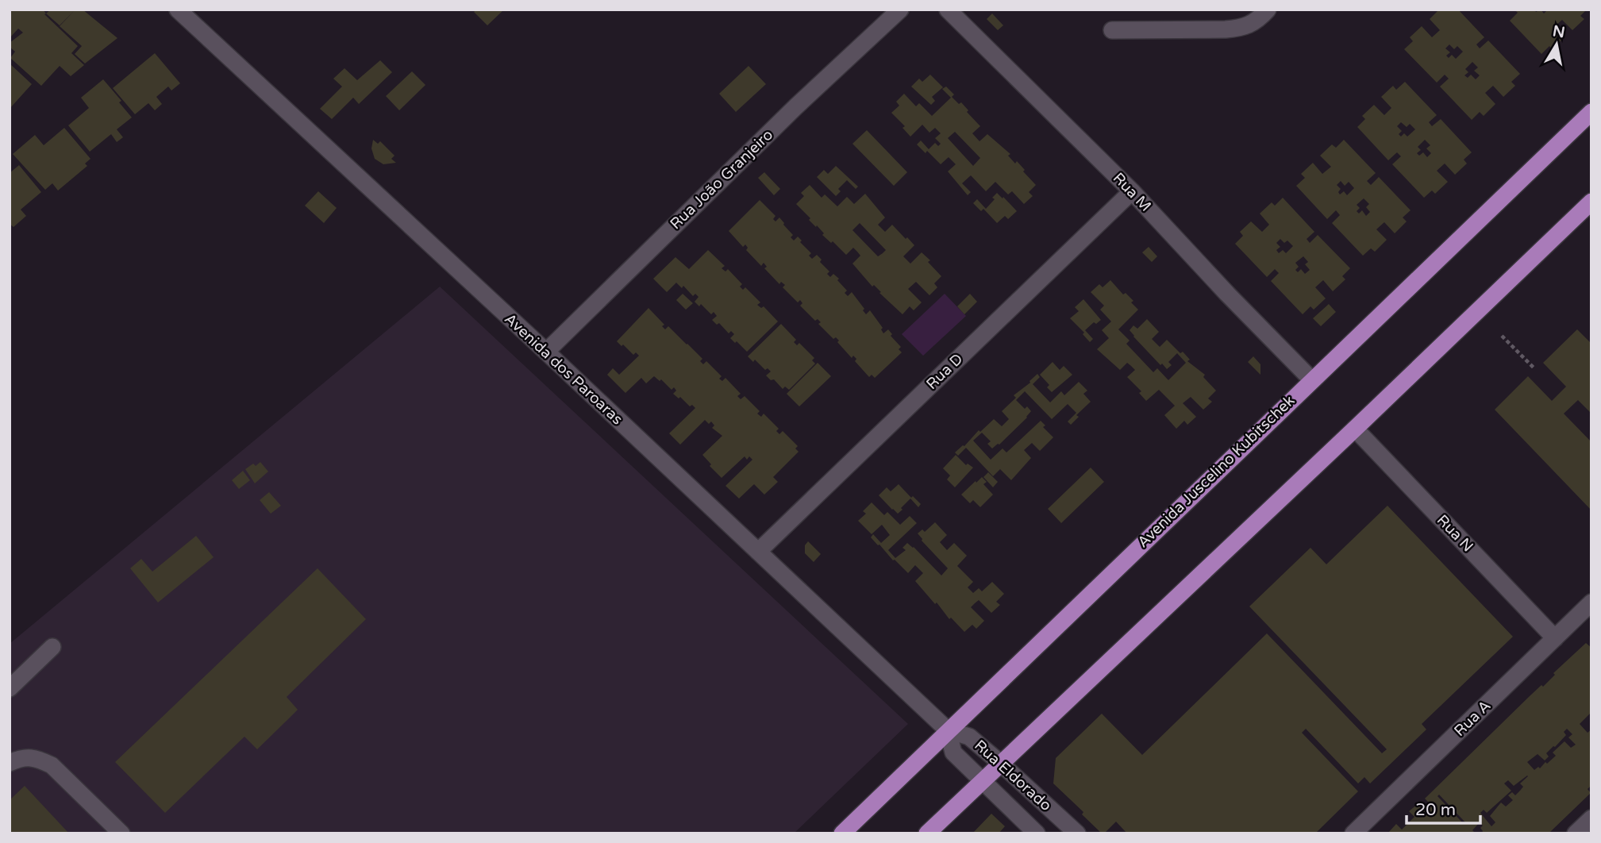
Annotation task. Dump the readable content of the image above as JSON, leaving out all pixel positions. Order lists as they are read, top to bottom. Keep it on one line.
{"streets":{"main road":["Avenida Juscelino Kubitschek"],"street":["Rua João Granjeiro","Rua M","Avenida dos Paroaras","Rua D","Rua N","Rua A","Rua Eldorado"]},"crossings":[["Rua João Granjeiro","Avenida dos Paroaras"],["Rua M","Rua D"],["Rua M","Avenida Juscelino Kubitschek"],["Avenida dos Paroaras","Rua D"],["Avenida dos Paroaras","Avenida Juscelino Kubitschek"],["Avenida dos Paroaras","Rua Eldorado"],["Avenida Juscelino Kubitschek","Rua Eldorado"],["Rua N","Rua A"]],"scale_bar":"20 m","north":"top"}
